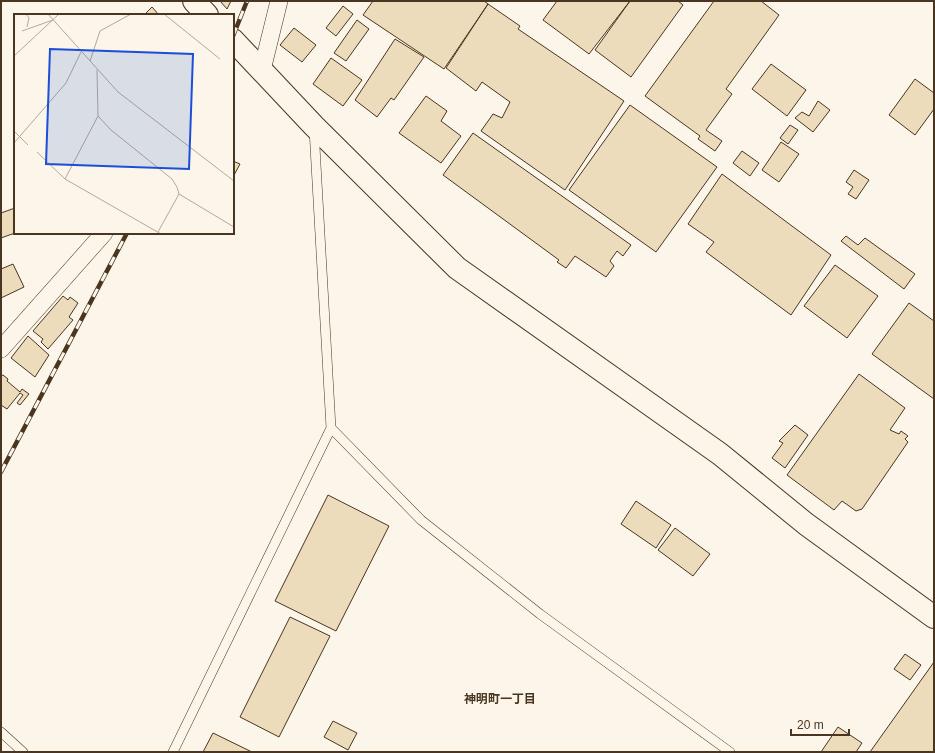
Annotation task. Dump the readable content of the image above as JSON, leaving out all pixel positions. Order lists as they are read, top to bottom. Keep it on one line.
{"districts":["神明町一丁目"],"scale_bar":"20 m"}
